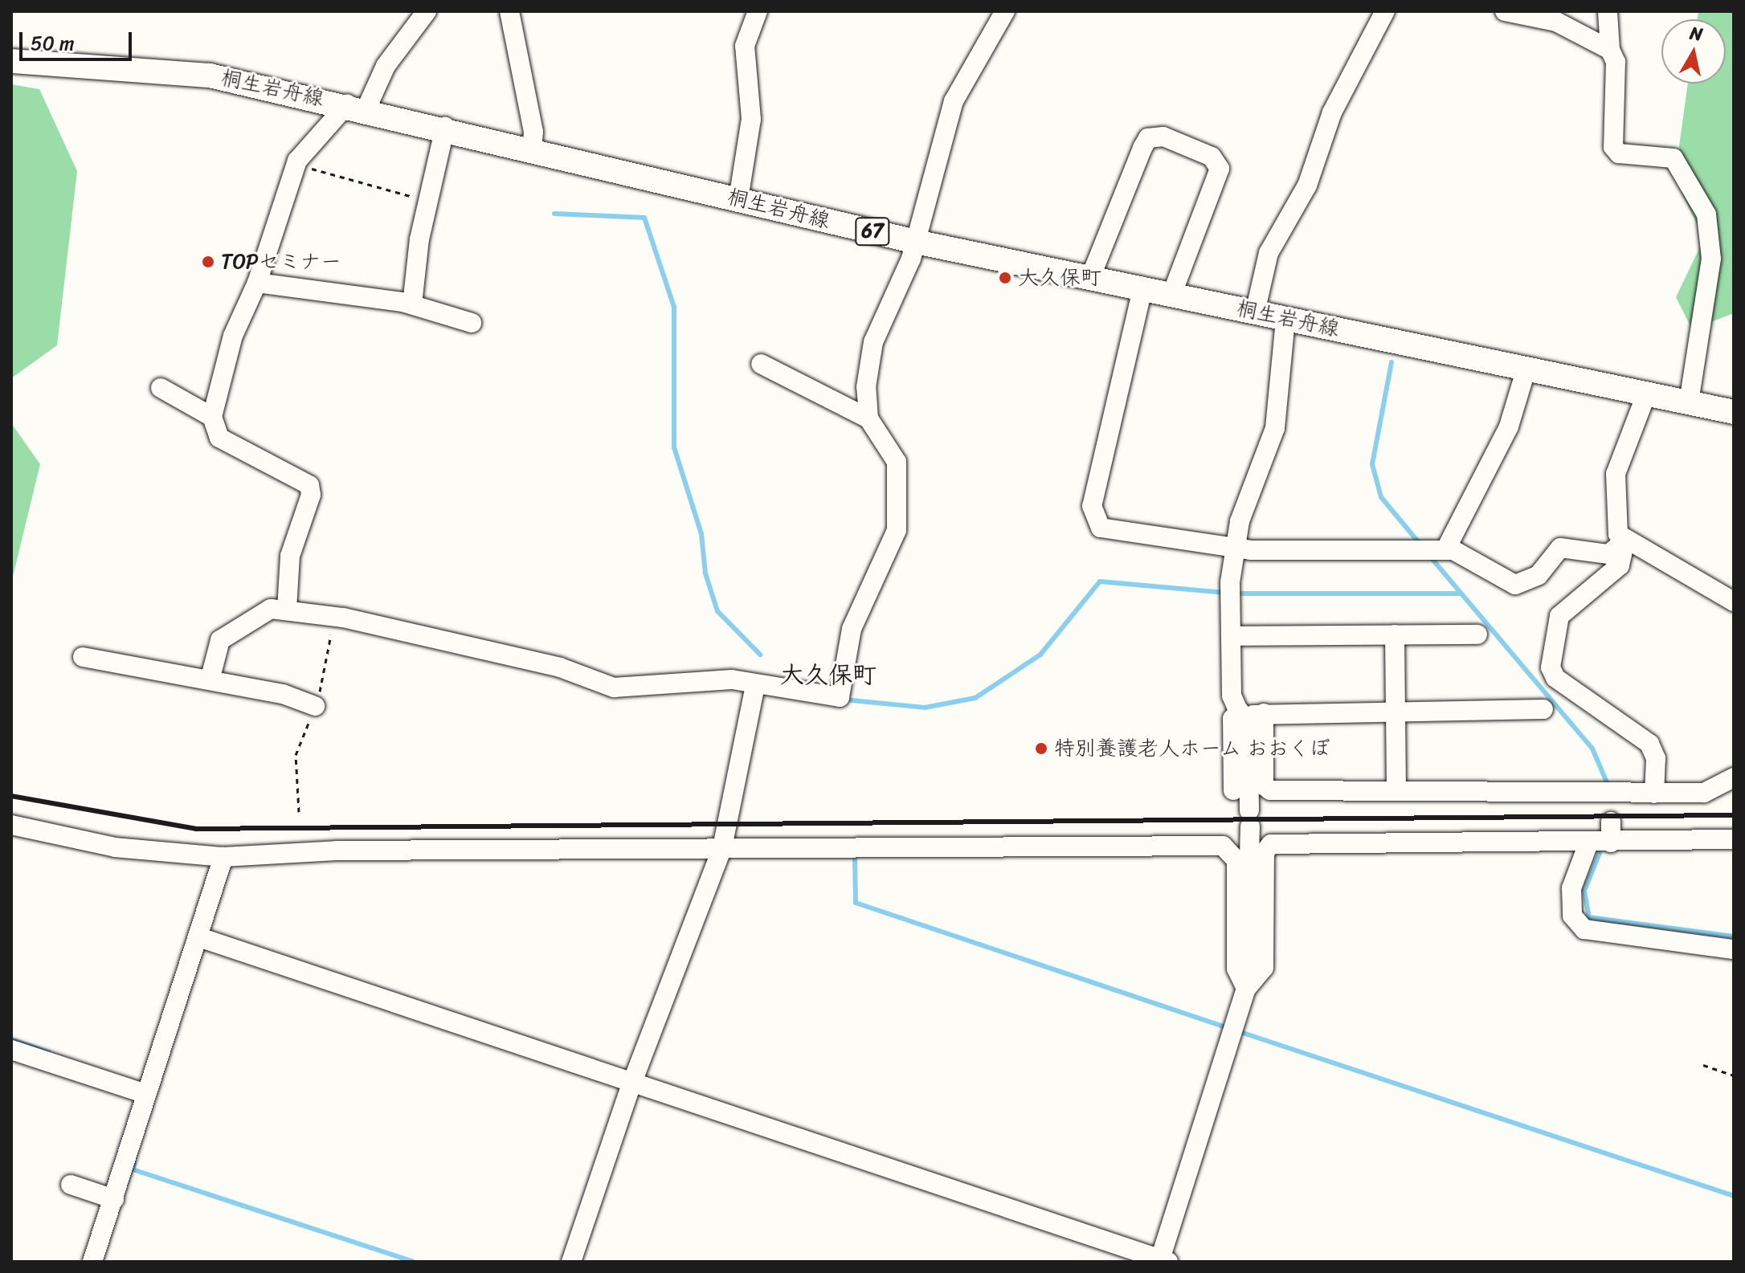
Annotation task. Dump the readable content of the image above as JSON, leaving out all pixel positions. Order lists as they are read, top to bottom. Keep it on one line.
{"streets":{"main road":["桐生岩舟線","67"]},"districts":["大久保町"],"places":["TOPセミナー","大久保町","特別養護老人ホーム おおくぼ"],"scale_bar":"50 m","north":"top"}
